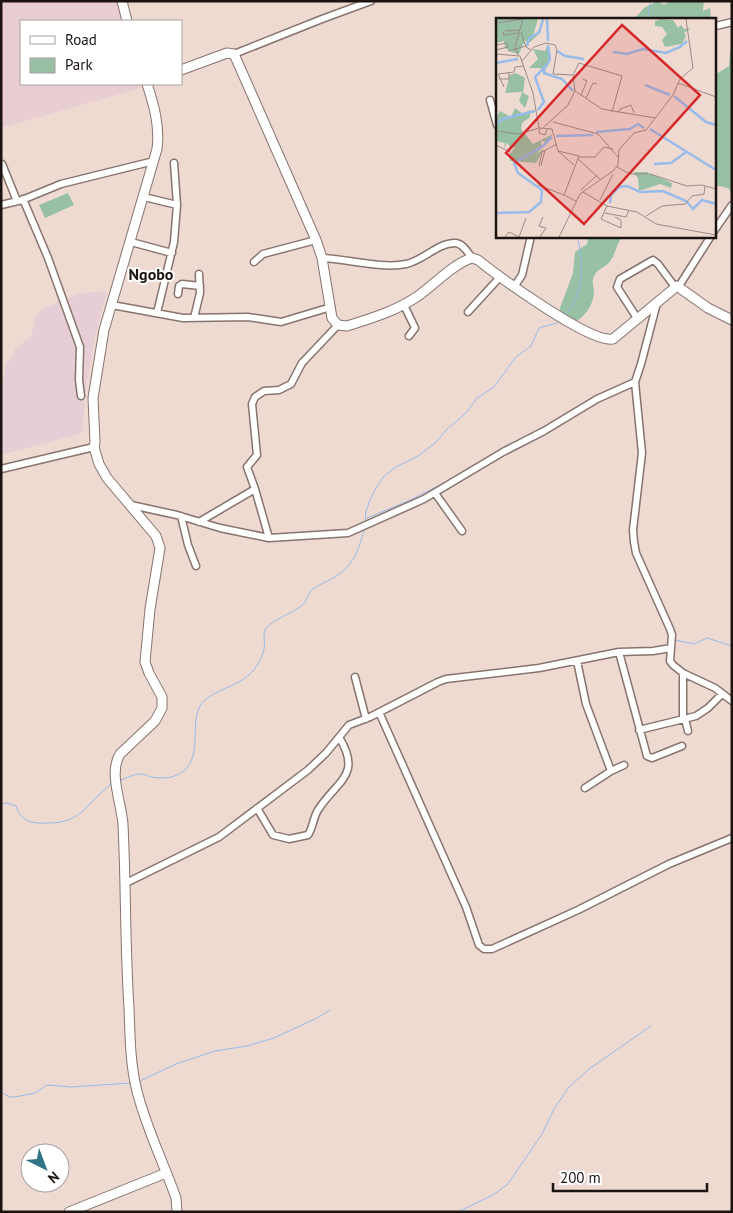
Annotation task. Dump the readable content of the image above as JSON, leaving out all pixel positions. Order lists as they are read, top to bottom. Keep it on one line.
{"districts":["Ngobo"],"legend":["Road","Park"],"scale_bar":"200 m","north":"bottom right"}
